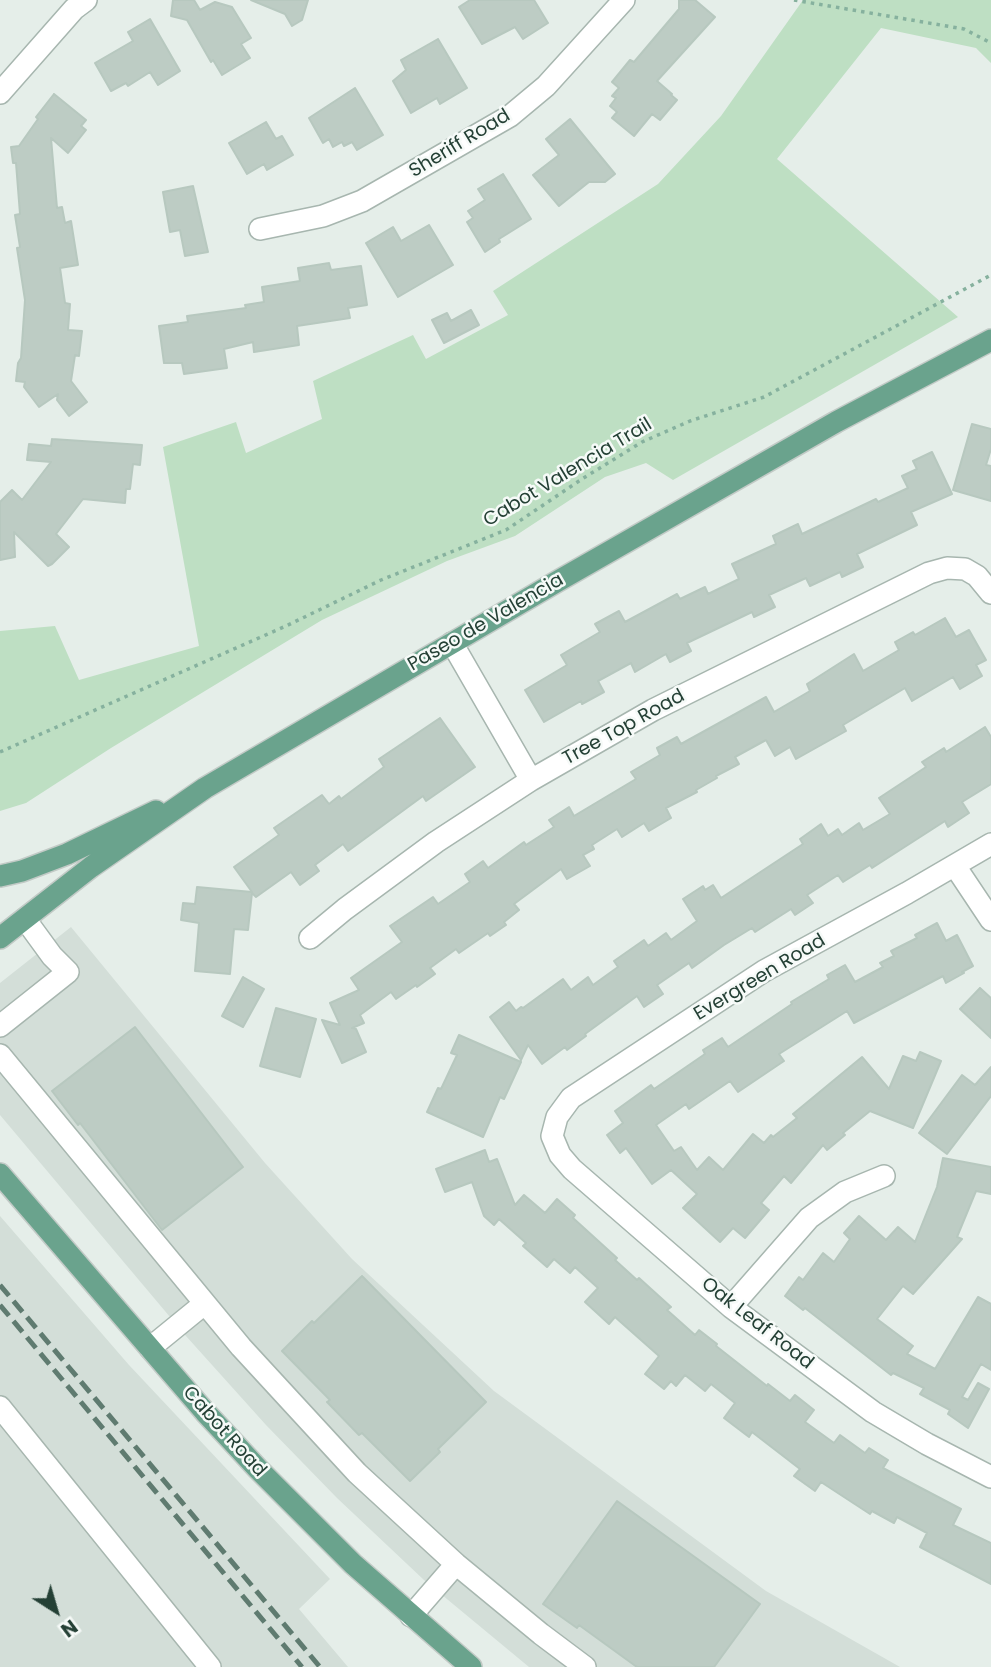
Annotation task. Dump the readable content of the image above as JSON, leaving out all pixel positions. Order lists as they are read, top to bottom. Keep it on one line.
{"streets":{"main road":["Paseo de Valencia","Cabot Road"],"street":["Sheriff Road","Tree Top Road","Evergreen Road","Oak Leaf Road"],"path":["Cabot Valencia Trail"]},"crossings":[["Evergreen Road","Oak Leaf Road"]],"north":"bottom right"}
